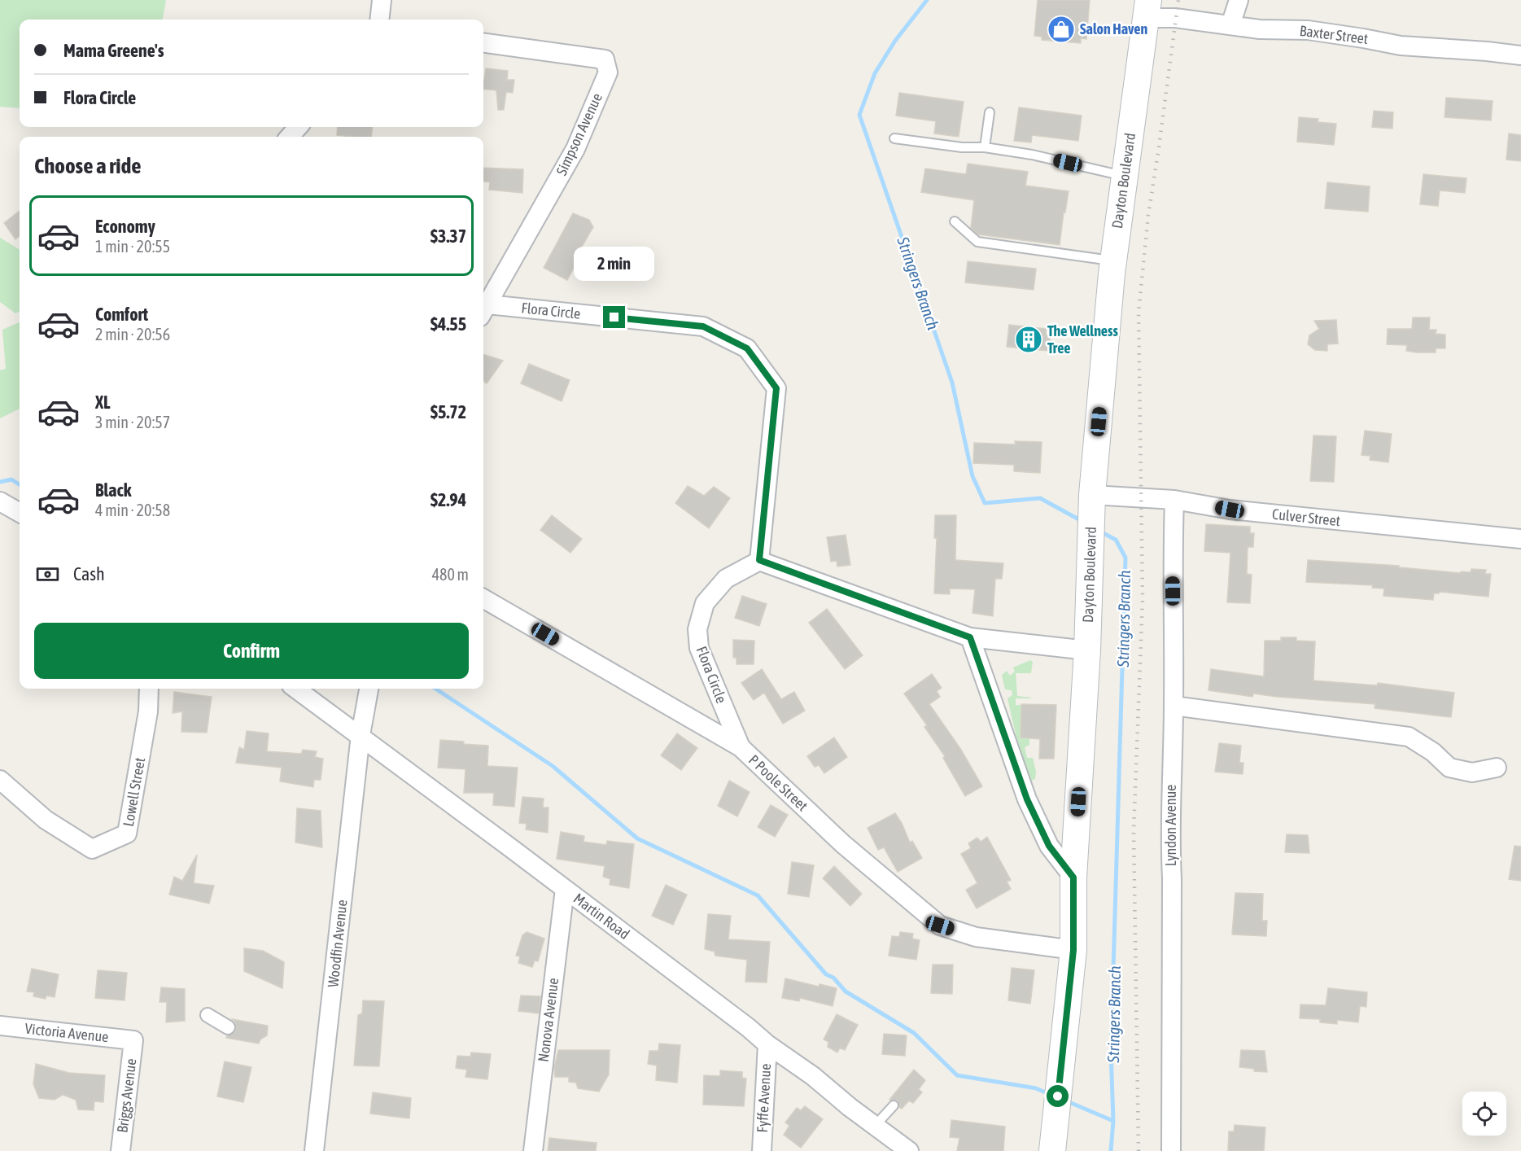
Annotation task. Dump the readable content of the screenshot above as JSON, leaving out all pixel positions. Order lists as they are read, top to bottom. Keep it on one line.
{"streets":{"main road":["Dayton Boulevard"],"street":["Baxter Street","Simpson Avenue","Flora Circle","Culver Street","P Poole Street","Lowell Street","Lyndon Avenue","Martin Road","Woodfin Avenue","Nonova Avenue","Victoria Avenue","Briggs Avenue","Fyffe Avenue"]},"crossings":[["Baxter Street","Dayton Boulevard"],["Simpson Avenue","Flora Circle"],["Dayton Boulevard","Culver Street"],["Dayton Boulevard","P Poole Street"],["Flora Circle","P Poole Street"],["Culver Street","Lyndon Avenue"],["Martin Road","Woodfin Avenue"],["Martin Road","Nonova Avenue"],["Martin Road","Fyffe Avenue"],["Victoria Avenue","Briggs Avenue"]],"water":["Stringers Branch"],"places":{"shop":["Salon Haven"],"building":["The Wellness Tree"]},"page":{"banner":["Mama Greene's","Flora Circle"],"heading":"Choose a ride","list":[{"name":"Economy","note":"1 min · 20:55","value":"$3.37"},{"name":"Comfort","note":"2 min · 20:56","value":"$4.55"},{"name":"XL","note":"3 min · 20:57","value":"$5.72"},{"name":"Black","note":"4 min · 20:58","value":"$2.94"}],"bubble":"2 min","pay":["Cash","480 m"],"buttons":"Confirm"}}
